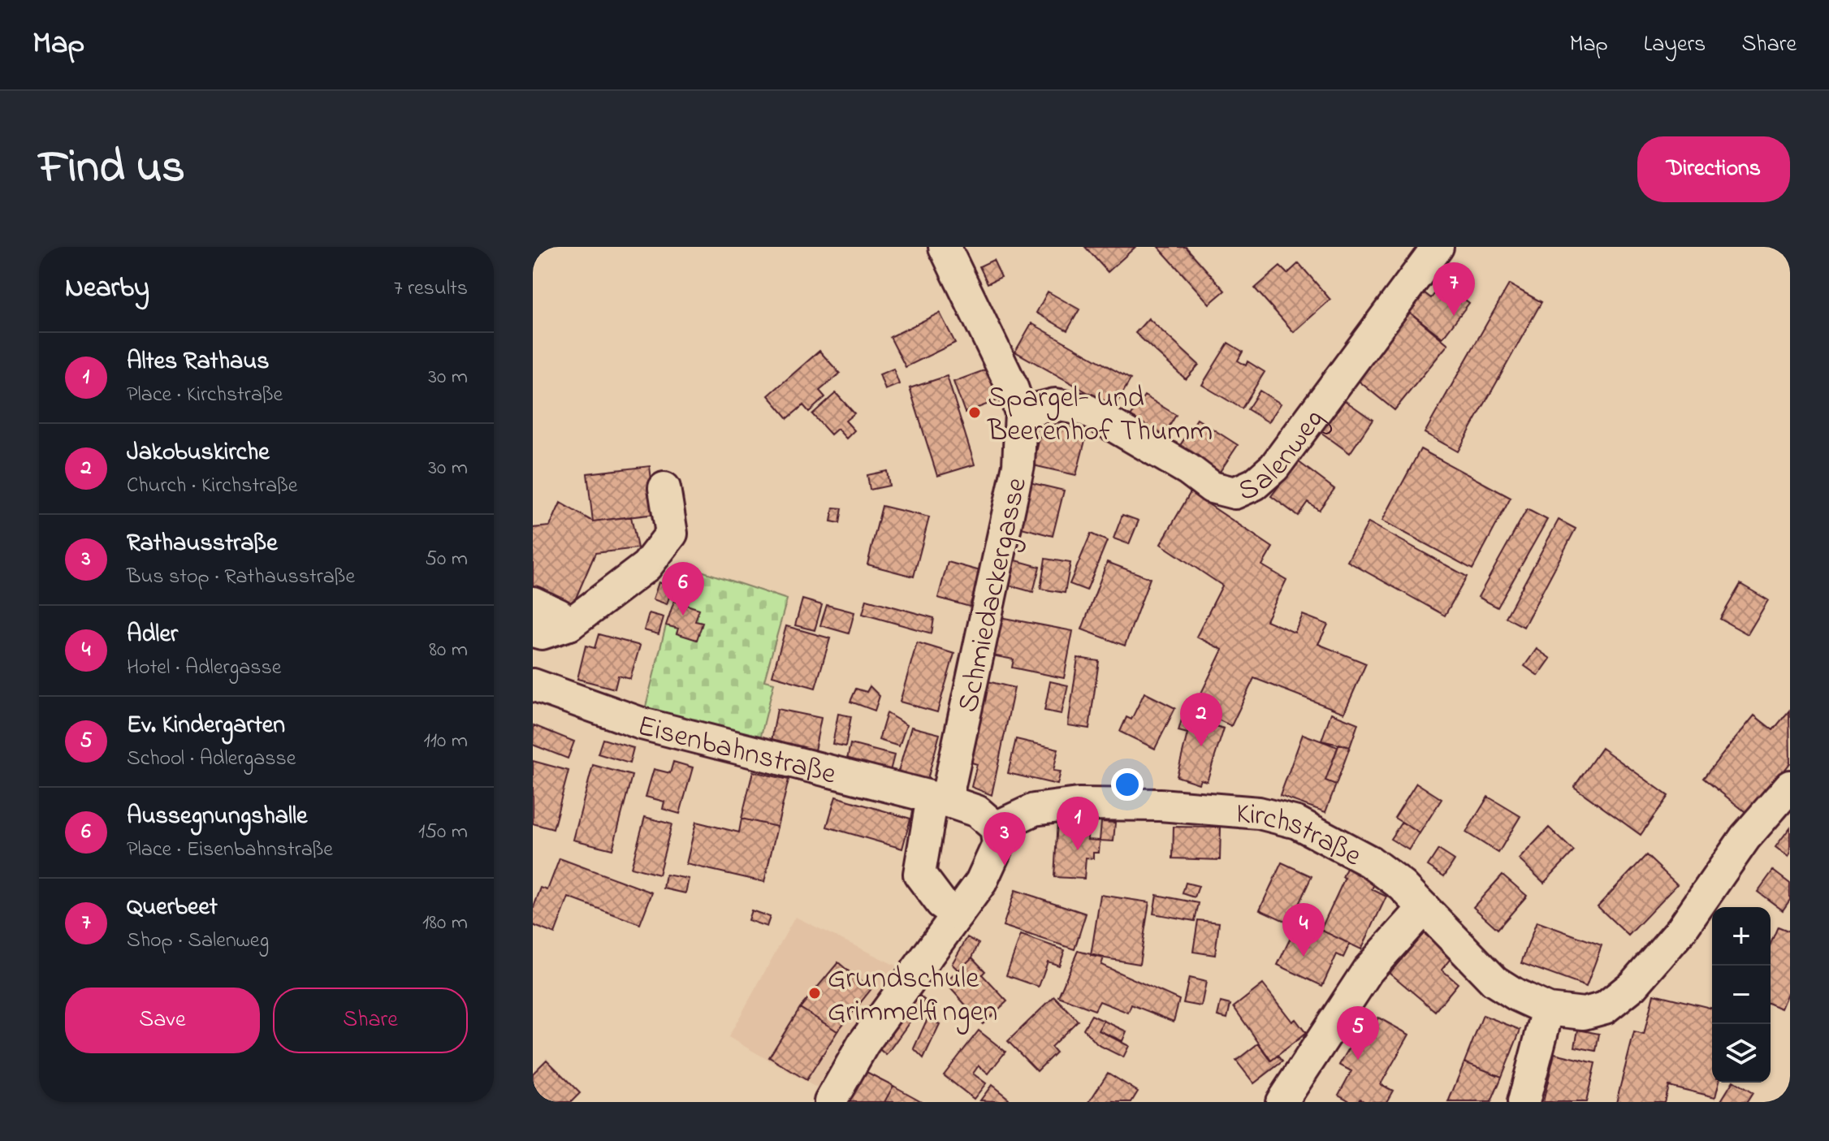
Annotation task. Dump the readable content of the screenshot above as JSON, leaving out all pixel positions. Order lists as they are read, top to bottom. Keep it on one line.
{"streets":{"street":["Salenweg","Schmiedackergasse","Eisenbahnstraße","Kirchstraße"]},"crossings":[["Salenweg","Schmiedackergasse"],["Schmiedackergasse","Eisenbahnstraße"],["Eisenbahnstraße","Kirchstraße"]],"places":["Spargel- und Beerenhof Thumm","Grundschule Grimmelfingen"],"page":{"header":"Map","nav":["Map","Layers","Share"],"title":"Find us","buttons":["Directions",["Save","Share"]],"heading":["Nearby","7 results"],"pins":["7","6","2","1","3","4","5"],"list":[{"mark":"1","name":"Altes Rathaus","note":"Place · Kirchstraße","value":"30 m"},{"mark":"2","name":"Jakobuskirche","note":"Church · Kirchstraße","value":"30 m"},{"mark":"3","name":"Rathausstraße","note":"Bus stop · Rathausstraße","value":"50 m"},{"mark":"4","name":"Adler","note":"Hotel · Adlergasse","value":"80 m"},{"mark":"5","name":"Ev. Kindergarten","note":"School · Adlergasse","value":"110 m"},{"mark":"6","name":"Aussegnungshalle","note":"Place · Eisenbahnstraße","value":"150 m"},{"mark":"7","name":"Querbeet","note":"Shop · Salenweg","value":"180 m"}],"map_buttons":["+","−"]}}
